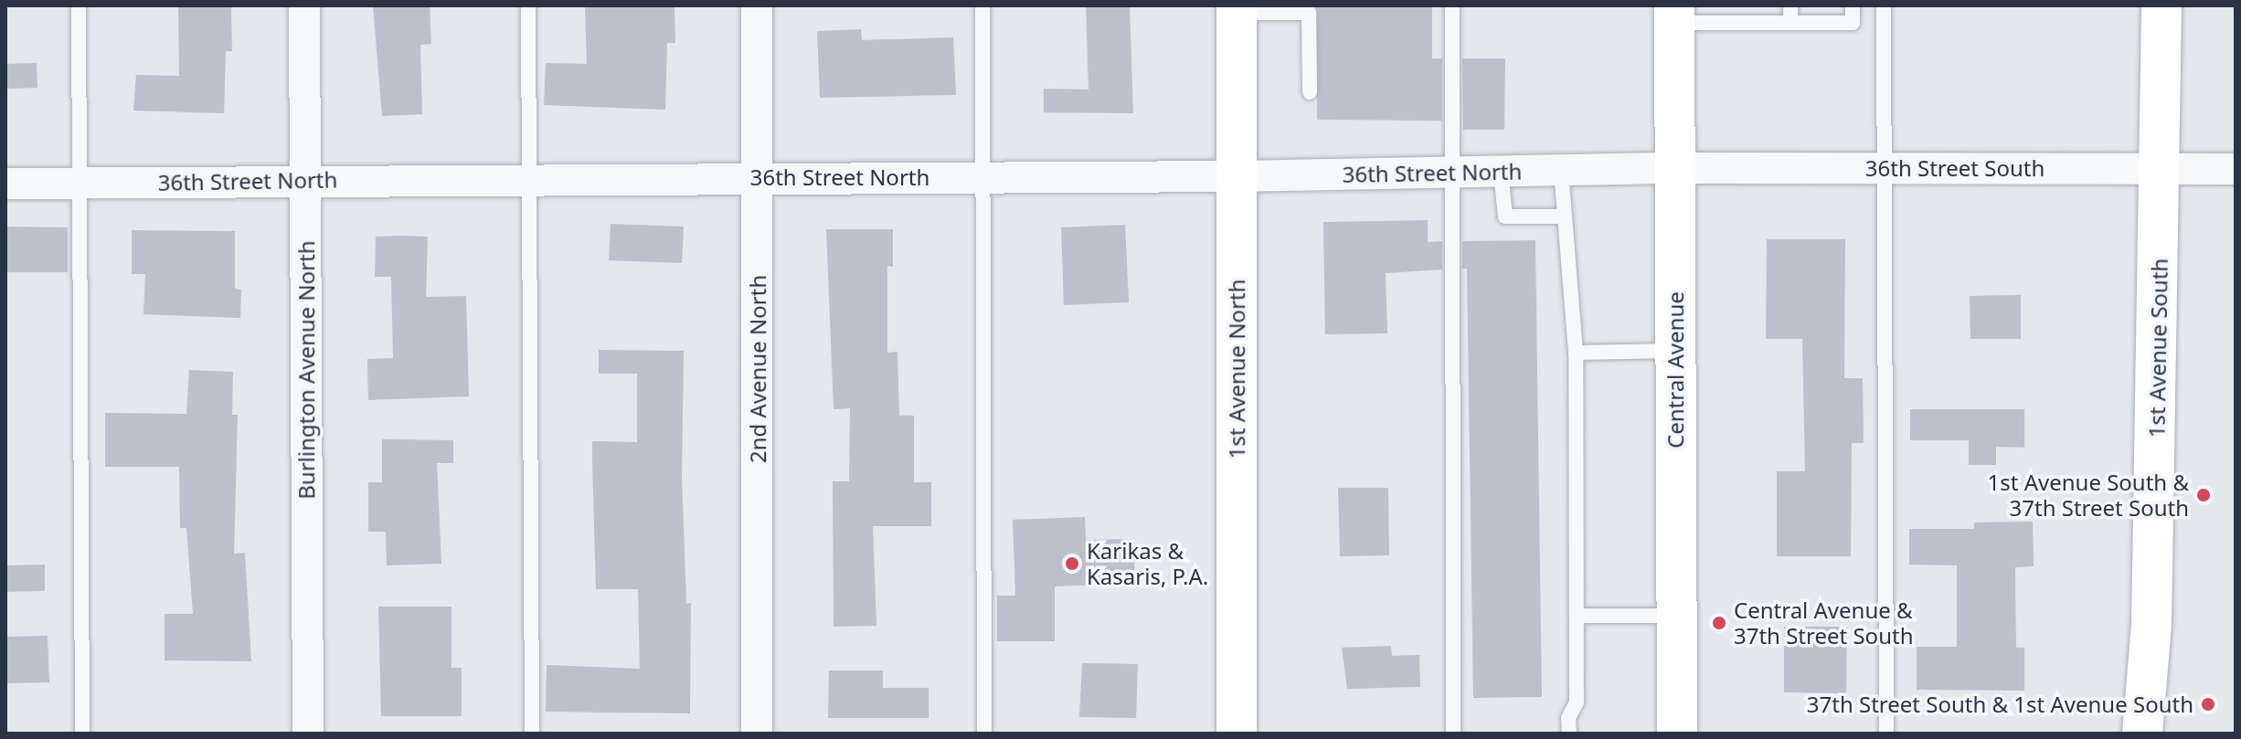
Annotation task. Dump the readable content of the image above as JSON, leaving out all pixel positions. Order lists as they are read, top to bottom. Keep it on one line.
{"streets":{"main road":["1st Avenue South","1st Avenue North","Central Avenue"],"street":["36th Street South","36th Street North","2nd Avenue North","Burlington Avenue North"]},"crossings":[["36th Street South","36th Street North"],["36th Street South","1st Avenue South"],["36th Street South","Central Avenue"],["36th Street North","2nd Avenue North"],["36th Street North","1st Avenue North"],["36th Street North","Burlington Avenue North"],["36th Street North","Central Avenue"]],"places":["1st Avenue South & 37th Street South","Karikas & Kasaris, P.A.","Central Avenue & 37th Street South","37th Street South & 1st Avenue South"]}
